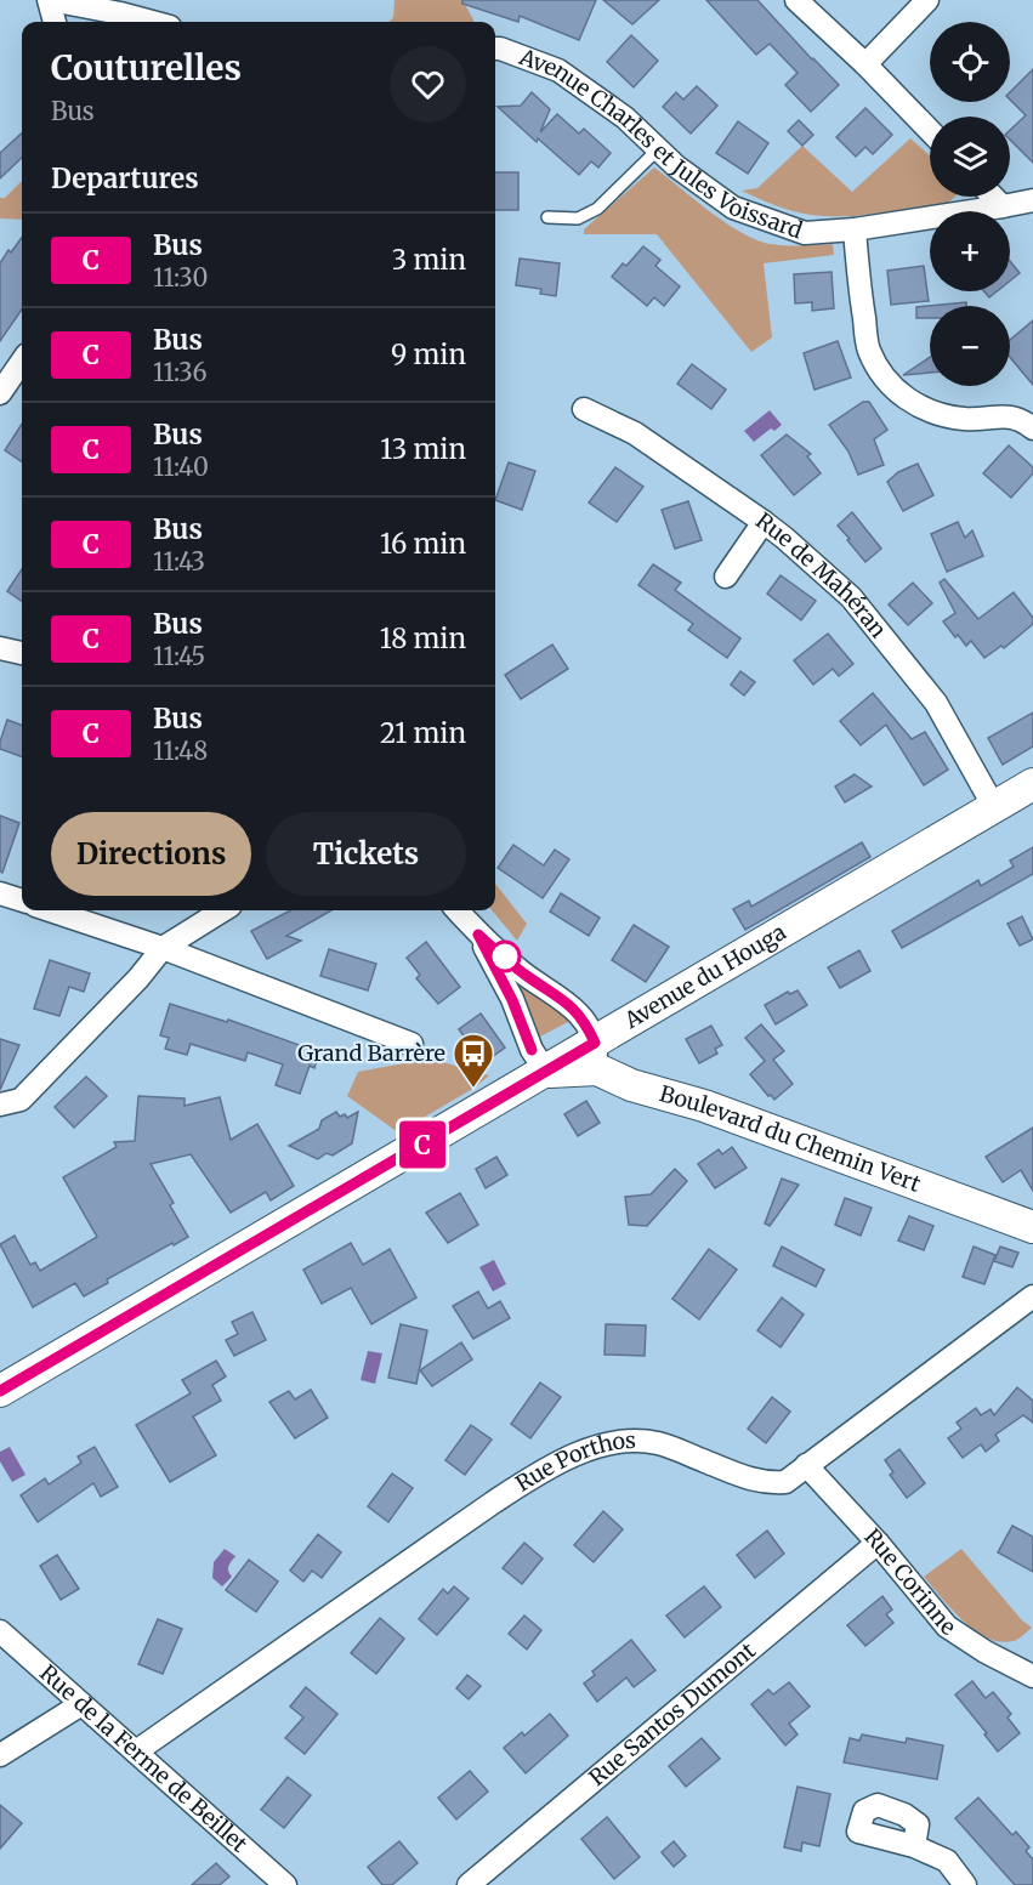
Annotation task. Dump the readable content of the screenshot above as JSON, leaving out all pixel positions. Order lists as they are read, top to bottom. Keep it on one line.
{"streets":{"main road":["Avenue du Houga","Boulevard du Chemin Vert"],"street":["Avenue Charles et Jules Voissard","Rue de Mahéran","Rue Porthos","Rue Corinne","Rue Santos Dumont","Rue de la Ferme de Beillet"]},"crossings":[["Rue de Mahéran","Avenue du Houga"],["Avenue du Houga","Boulevard du Chemin Vert"],["Rue Porthos","Rue Corinne"],["Rue Porthos","Rue de la Ferme de Beillet"],["Rue Corinne","Rue Santos Dumont"]],"places":{"bus stop":["Grand Barrère"]},"lines":["bus line C"],"page":{"on_map":"C","map_buttons":["+","−"],"heading":[["Couturelles","Bus"],"Departures"],"list":[{"mark":"C","name":"Bus","note":"11:30","value":"3 min"},{"mark":"C","name":"Bus","note":"11:36","value":"9 min"},{"mark":"C","name":"Bus","note":"11:40","value":"13 min"},{"mark":"C","name":"Bus","note":"11:43","value":"16 min"},{"mark":"C","name":"Bus","note":"11:45","value":"18 min"},{"mark":"C","name":"Bus","note":"11:48","value":"21 min"}],"buttons":["Directions","Tickets"]}}
